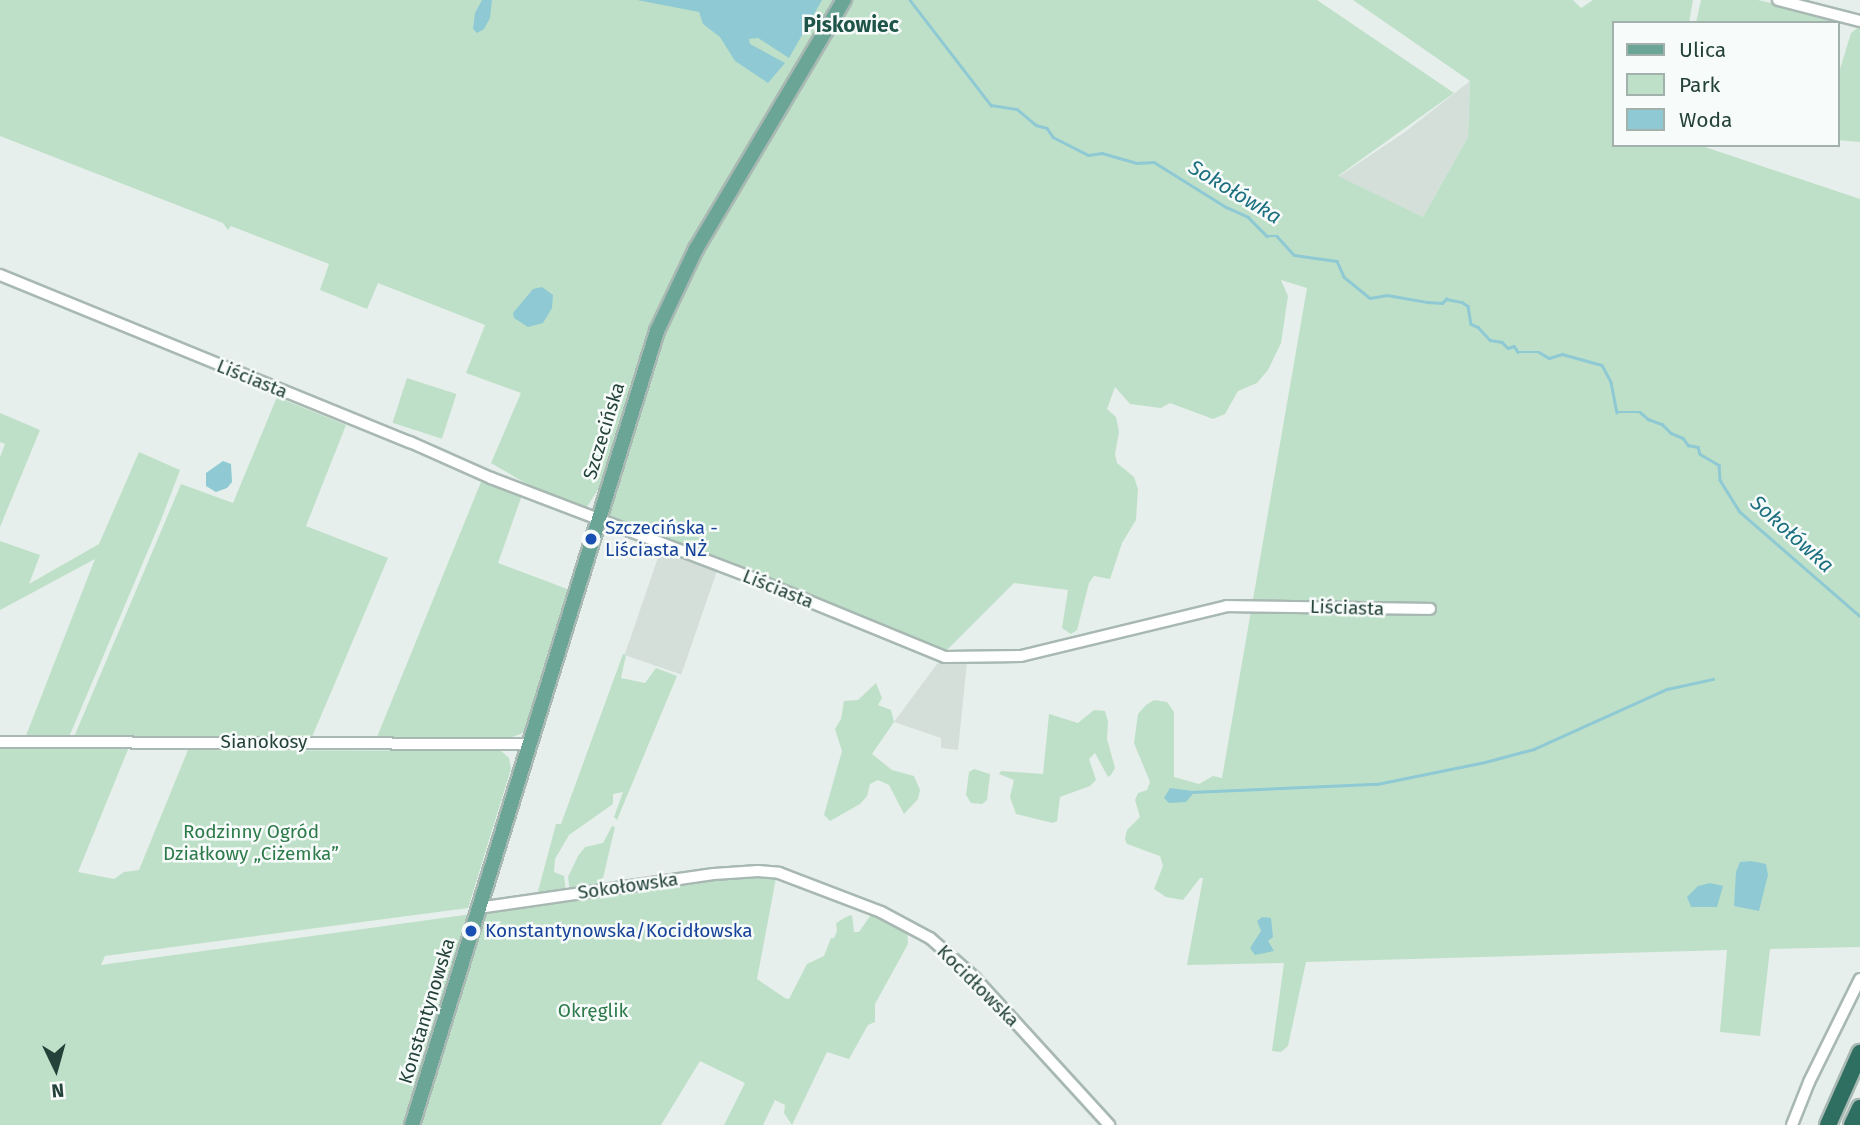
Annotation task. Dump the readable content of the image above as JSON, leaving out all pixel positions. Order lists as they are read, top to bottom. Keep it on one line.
{"streets":{"main road":["Szczecińska","Konstantynowska"],"street":["Liściasta","Sianokosy","Sokołowska","Kocidłowska"]},"crossings":[["Liściasta","Szczecińska"],["Szczecińska","Sianokosy"],["Szczecińska","Sokołowska"],["Szczecińska","Konstantynowska"],["Sokołowska","Kocidłowska"],["Sokołowska","Konstantynowska"]],"districts":["Piskowiec"],"water":["Sokołówka"],"parks":["Rodzinny Ogród Działkowy „Ciżemka”","Okręglik"],"places":["Szczecińska - Liściasta NŻ","Konstantynowska/Kocidłowska"],"legend":["Ulica","Park","Woda"],"north":"bottom"}
